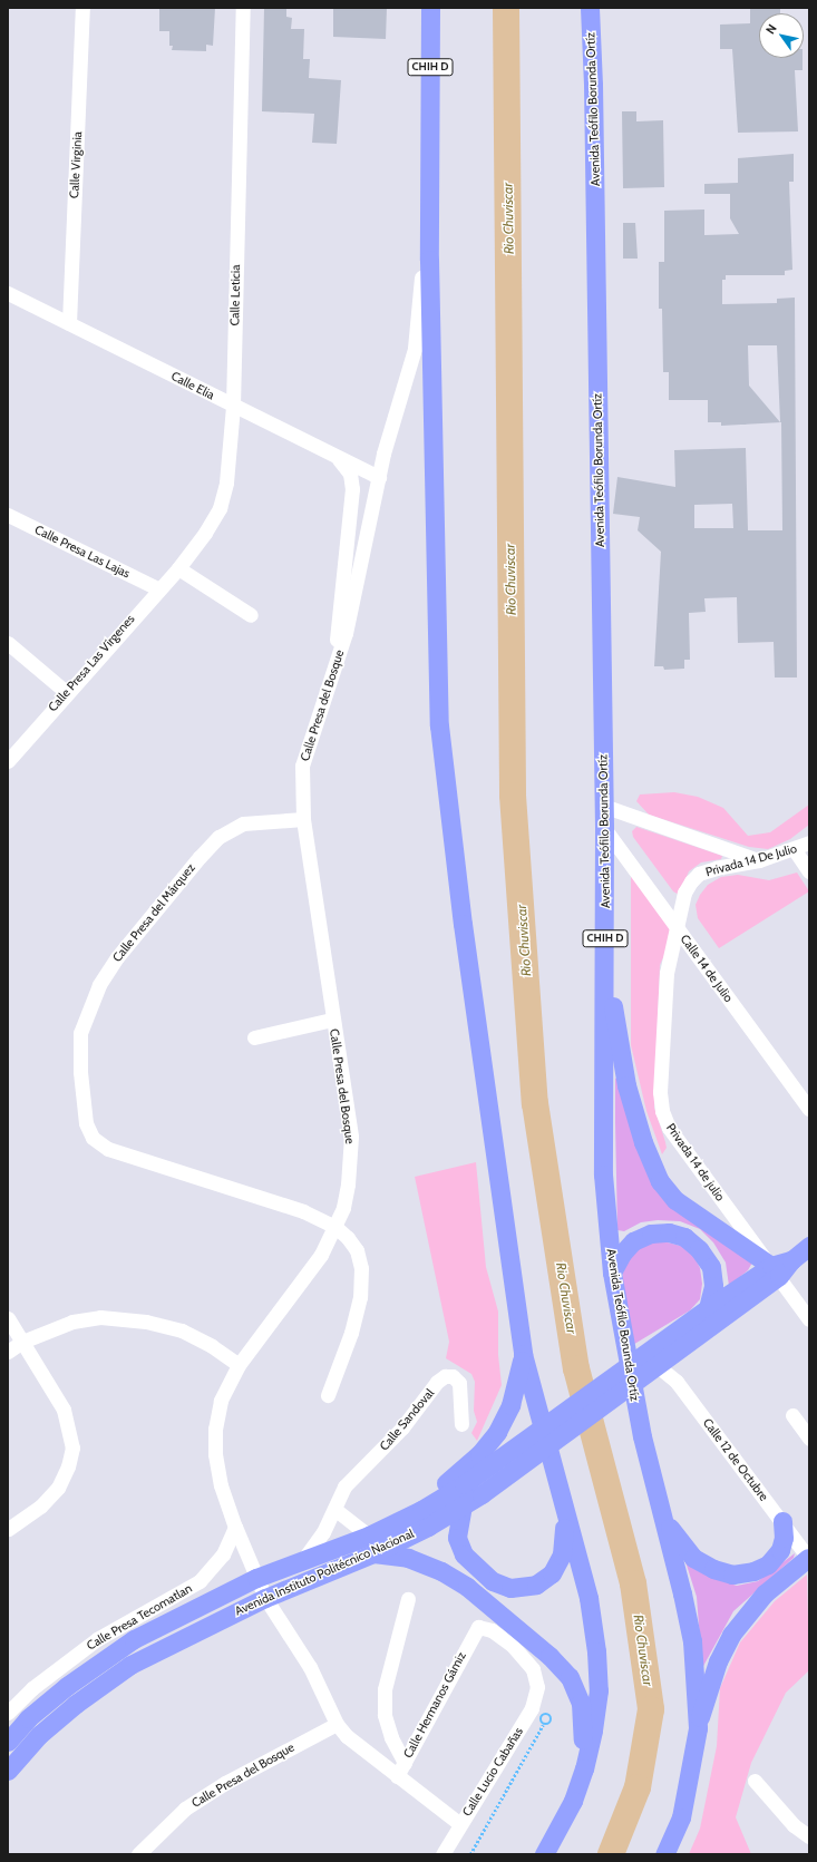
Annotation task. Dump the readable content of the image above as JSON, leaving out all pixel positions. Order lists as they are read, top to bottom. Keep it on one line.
{"streets":{"main road":["CHIH D","Avenida Teófilo Borunda Ortíz","Avenida Instituto Politécnico Nacional"],"street":["Calle Virginia","Calle Leticia","Calle Elia","Calle Presa Las Lajas","Calle Presa Las Vírgenes","Calle Presa del Bosque","Privada 14 De Julio","Calle Presa del Márquez","Calle 14 de Julio","Privada 14 de julio","Calle Sandoval","Calle 12 de Octubre","Calle Presa Tecomatlan","Calle Hermanos Gámiz","Calle Lucio Cabañas"]},"crossings":[["CHIH D","Calle Presa del Bosque"],["Avenida Teófilo Borunda Ortíz","Calle 14 de Julio"],["Calle Virginia","Calle Elia"],["Calle Leticia","Calle Elia"],["Calle Leticia","Calle Presa Las Vírgenes"],["Calle Elia","Calle Presa del Bosque"],["Calle Presa Las Lajas","Calle Presa Las Vírgenes"],["Calle Presa del Bosque","Calle Presa del Márquez"],["Calle Presa del Bosque","Avenida Instituto Politécnico Nacional"],["Calle Presa del Bosque","Calle Presa Tecomatlan"],["Calle Presa del Bosque","Calle Hermanos Gámiz"],["Calle Presa del Bosque","Calle Lucio Cabañas"],["Privada 14 De Julio","Calle 14 de Julio"],["Privada 14 De Julio","Privada 14 de julio"],["Calle 14 de Julio","Privada 14 de julio"],["Privada 14 de julio","Avenida Instituto Politécnico Nacional"],["Calle 12 de Octubre","Avenida Instituto Politécnico Nacional"],["Calle Hermanos Gámiz","Calle Lucio Cabañas"]],"water":["Rio Chuviscar"],"north":"top left"}
